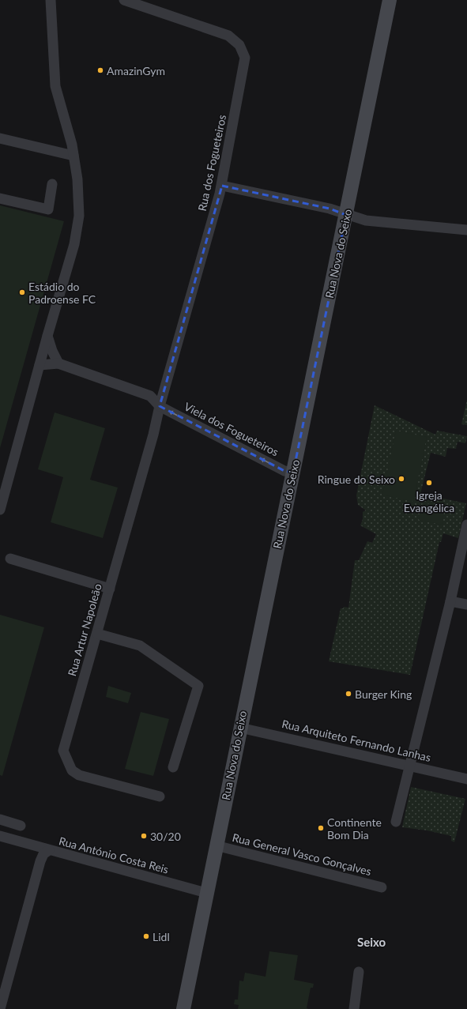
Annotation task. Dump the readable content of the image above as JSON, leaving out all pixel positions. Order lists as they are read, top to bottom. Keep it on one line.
{"streets":{"main road":["Rua Nova do Seixo"],"street":["Rua dos Fogueteiros","Viela dos Fogueteiros","Rua Artur Napoleão","Rua Arquiteto Fernando Lanhas","Rua General Vasco Gonçalves","Rua António Costa Reis"]},"crossings":[["Rua dos Fogueteiros","Viela dos Fogueteiros"],["Rua dos Fogueteiros","Rua Artur Napoleão"],["Rua Nova do Seixo","Viela dos Fogueteiros"],["Rua Nova do Seixo","Rua Arquiteto Fernando Lanhas"],["Rua Nova do Seixo","Rua General Vasco Gonçalves"],["Rua Nova do Seixo","Rua António Costa Reis"],["Viela dos Fogueteiros","Rua Artur Napoleão"]],"one_way":["Viela dos Fogueteiros"],"districts":["Seixo"],"places":["AmazinGym","Estádio do Padroense FC","Ringue do Seixo","Igreja Evangélica","Burger King","Continente Bom Dia","30/20","Lidl"]}
